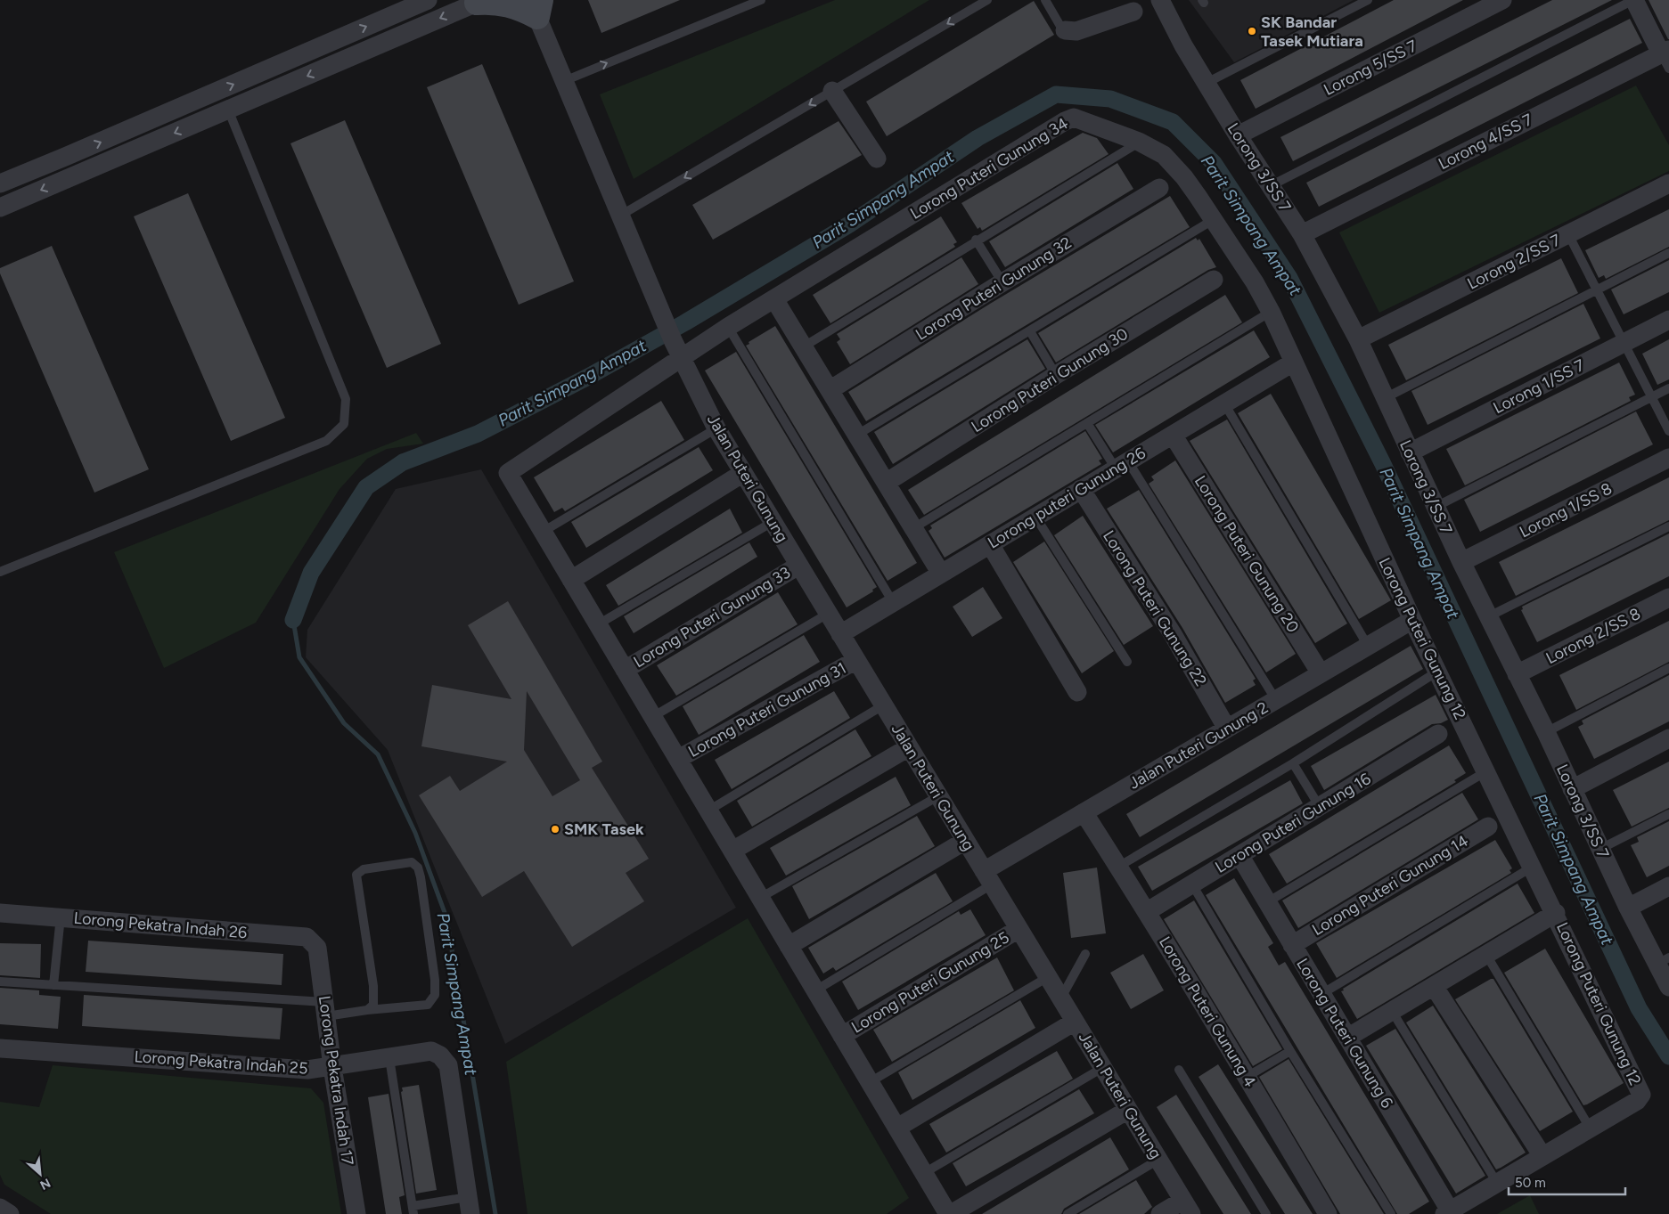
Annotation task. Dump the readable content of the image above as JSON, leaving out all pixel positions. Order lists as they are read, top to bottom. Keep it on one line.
{"streets":{"street":["Lorong 5/SS 7","Lorong 4/SS 7","Lorong 3/SS 7","Lorong Puteri Gunung 34","Lorong 2/SS 7","Lorong Puteri Gunung 32","Lorong Puteri Gunung 30","Lorong 1/SS 7","Jalan Puteri Gunung","Lorong puteri Gunung 26","Lorong 1/SS 8","Lorong Puteri Gunung 20","Lorong Puteri Gunung 22","Lorong Puteri Gunung 33","Lorong 2/SS 8","Lorong Puteri Gunung 12","Lorong Puteri Gunung 31","Jalan Puteri Gunung 2","Lorong Puteri Gunung 16","Lorong Puteri Gunung 14","Lorong Pekatra Indah 26","Lorong Puteri Gunung 25","Lorong Puteri Gunung 4","Lorong Puteri Gunung 6","Lorong Pekatra Indah 25","Lorong Pekatra Indah 17"]},"crossings":[["Lorong 5/SS 7","Lorong 3/SS 7"],["Lorong 4/SS 7","Lorong 3/SS 7"],["Lorong 3/SS 7","Lorong 2/SS 7"],["Lorong 3/SS 7","Lorong 1/SS 7"],["Lorong 3/SS 7","Lorong 1/SS 8"],["Lorong 3/SS 7","Lorong 2/SS 8"],["Lorong Puteri Gunung 34","Jalan Puteri Gunung"],["Lorong Puteri Gunung 34","Lorong puteri Gunung 26"],["Lorong Puteri Gunung 34","Lorong Puteri Gunung 12"],["Jalan Puteri Gunung","Lorong puteri Gunung 26"],["Jalan Puteri Gunung","Lorong Puteri Gunung 33"],["Jalan Puteri Gunung","Lorong Puteri Gunung 31"],["Jalan Puteri Gunung","Jalan Puteri Gunung 2"],["Jalan Puteri Gunung","Lorong Puteri Gunung 25"],["Lorong puteri Gunung 26","Lorong Puteri Gunung 20"],["Lorong puteri Gunung 26","Lorong Puteri Gunung 22"],["Lorong puteri Gunung 26","Lorong Puteri Gunung 12"],["Lorong Puteri Gunung 20","Jalan Puteri Gunung 2"],["Lorong Puteri Gunung 22","Jalan Puteri Gunung 2"],["Lorong Puteri Gunung 12","Jalan Puteri Gunung 2"],["Lorong Puteri Gunung 12","Lorong Puteri Gunung 6"],["Jalan Puteri Gunung 2","Lorong Puteri Gunung 4"],["Lorong Puteri Gunung 16","Lorong Puteri Gunung 4"],["Lorong Puteri Gunung 16","Lorong Puteri Gunung 6"],["Lorong Puteri Gunung 14","Lorong Puteri Gunung 6"],["Lorong Pekatra Indah 26","Lorong Pekatra Indah 17"],["Lorong Pekatra Indah 25","Lorong Pekatra Indah 17"]],"water":["Parit Simpang Ampat"],"places":["SK Bandar Tasek Mutiara","SMK Tasek"],"scale_bar":"50 m","north":"bottom right"}
